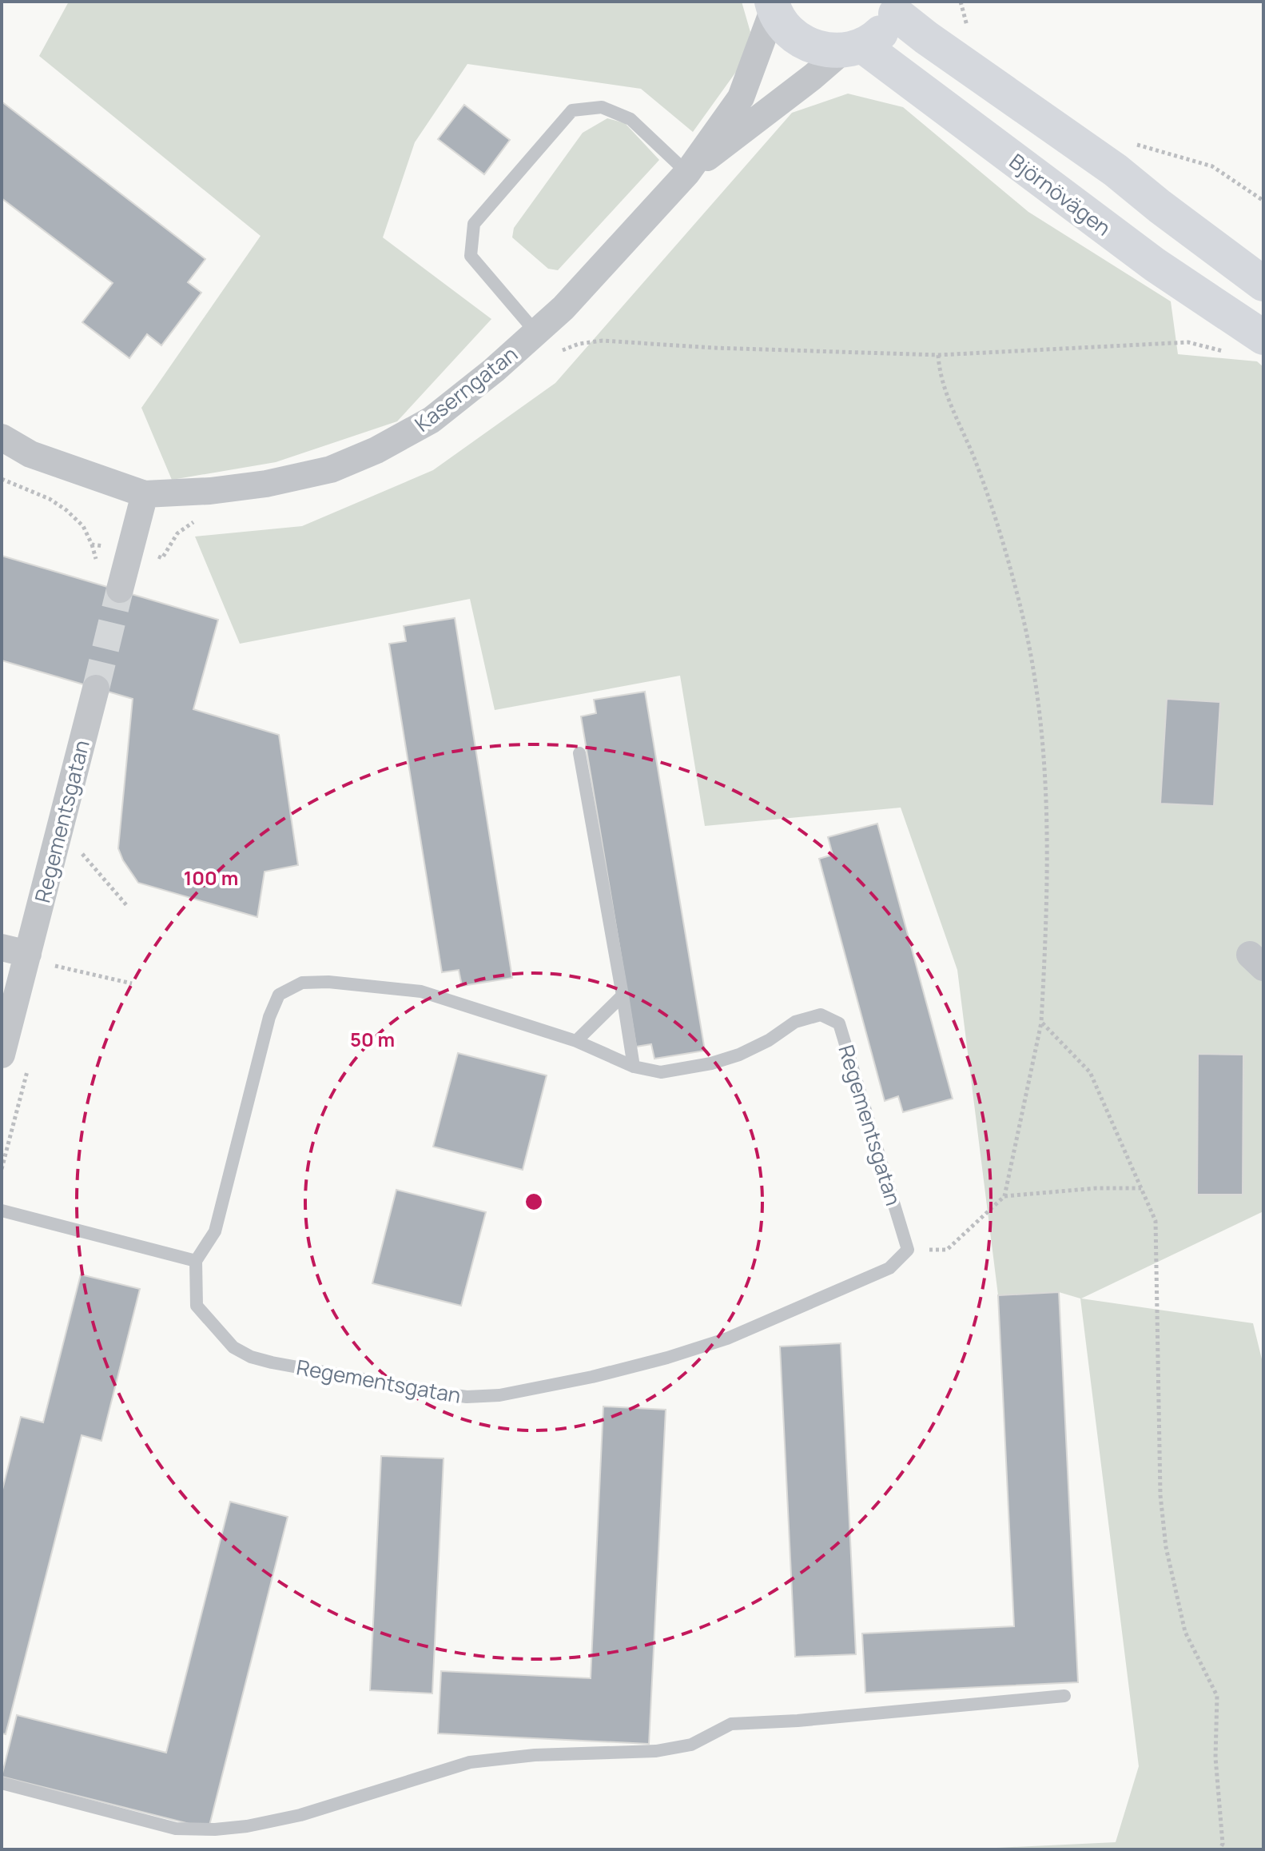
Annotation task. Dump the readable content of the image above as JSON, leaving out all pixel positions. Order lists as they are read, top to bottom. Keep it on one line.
{"streets":{"main road":["Björnövägen"],"street":["Kaserngatan","Regementsgatan"]},"crossings":[["Björnövägen","Kaserngatan"]],"rings":["100 m","50 m"]}
